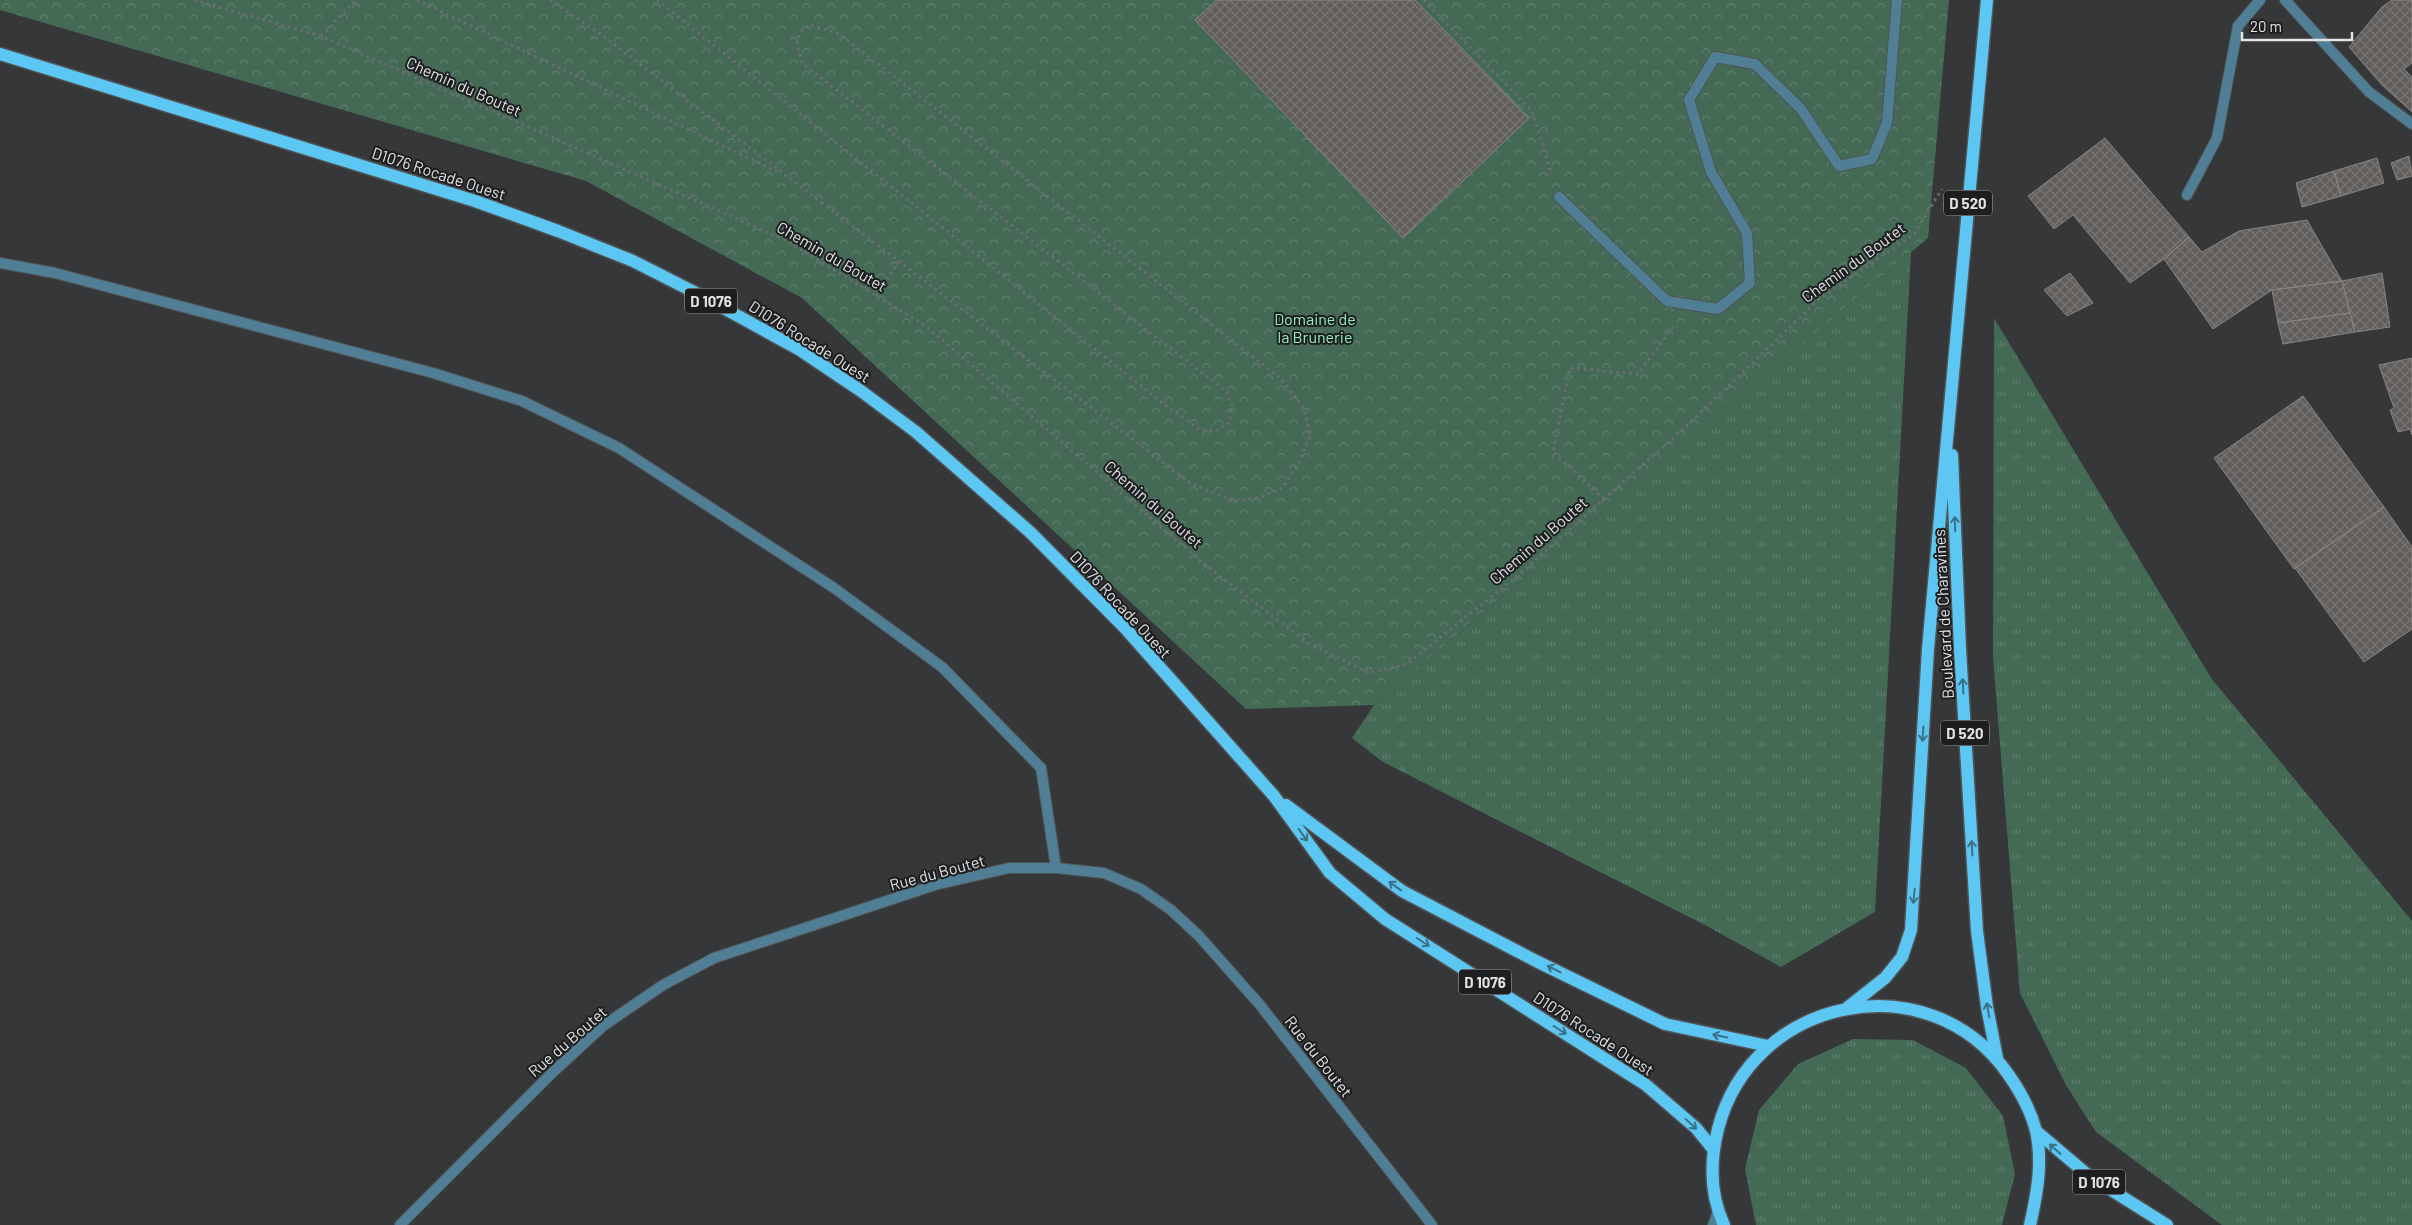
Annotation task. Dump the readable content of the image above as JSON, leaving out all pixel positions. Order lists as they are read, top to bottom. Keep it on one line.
{"streets":{"main road":["D1076 Rocade Ouest","D 520","D 1076","Boulevard de Charavines"],"street":["Rue du Boutet"],"path":["Chemin du Boutet"]},"crossings":[["D1076 Rocade Ouest","Boulevard de Charavines"],["D 1076","Boulevard de Charavines"]],"parks":["Domaine de la Brunerie"],"scale_bar":"20 m"}
